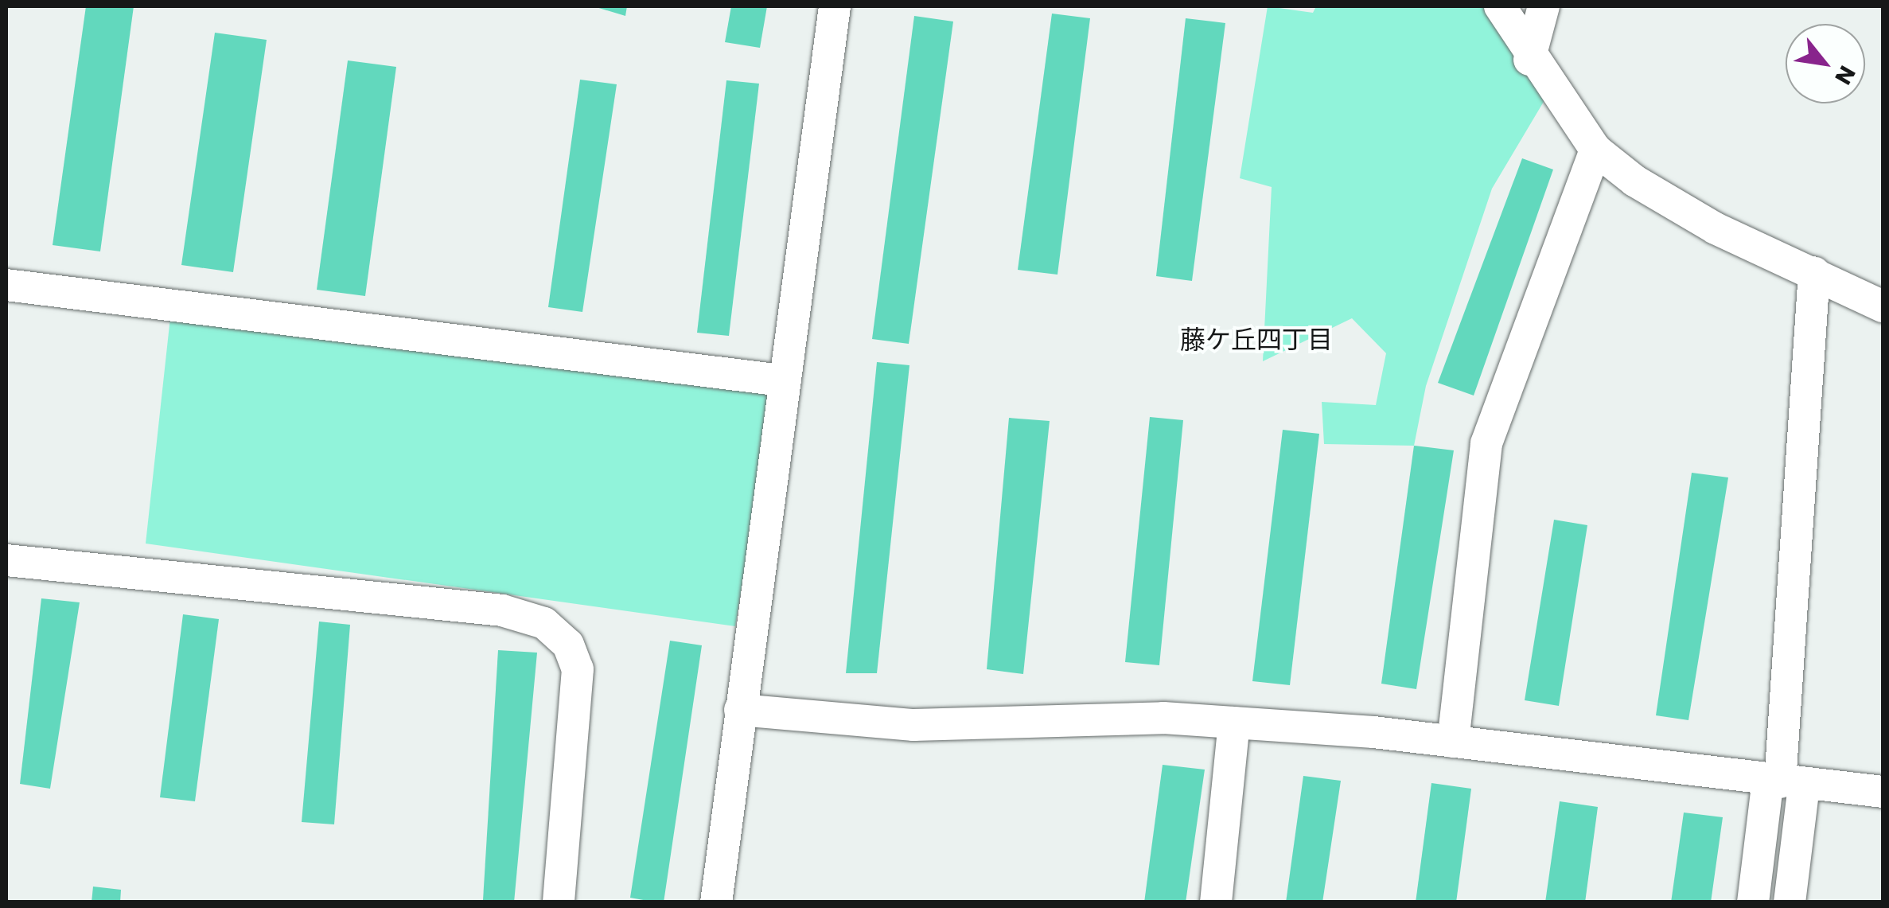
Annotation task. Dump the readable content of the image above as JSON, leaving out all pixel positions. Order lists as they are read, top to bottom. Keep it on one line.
{"districts":["藤ケ丘四丁目"],"north":"bottom right"}
